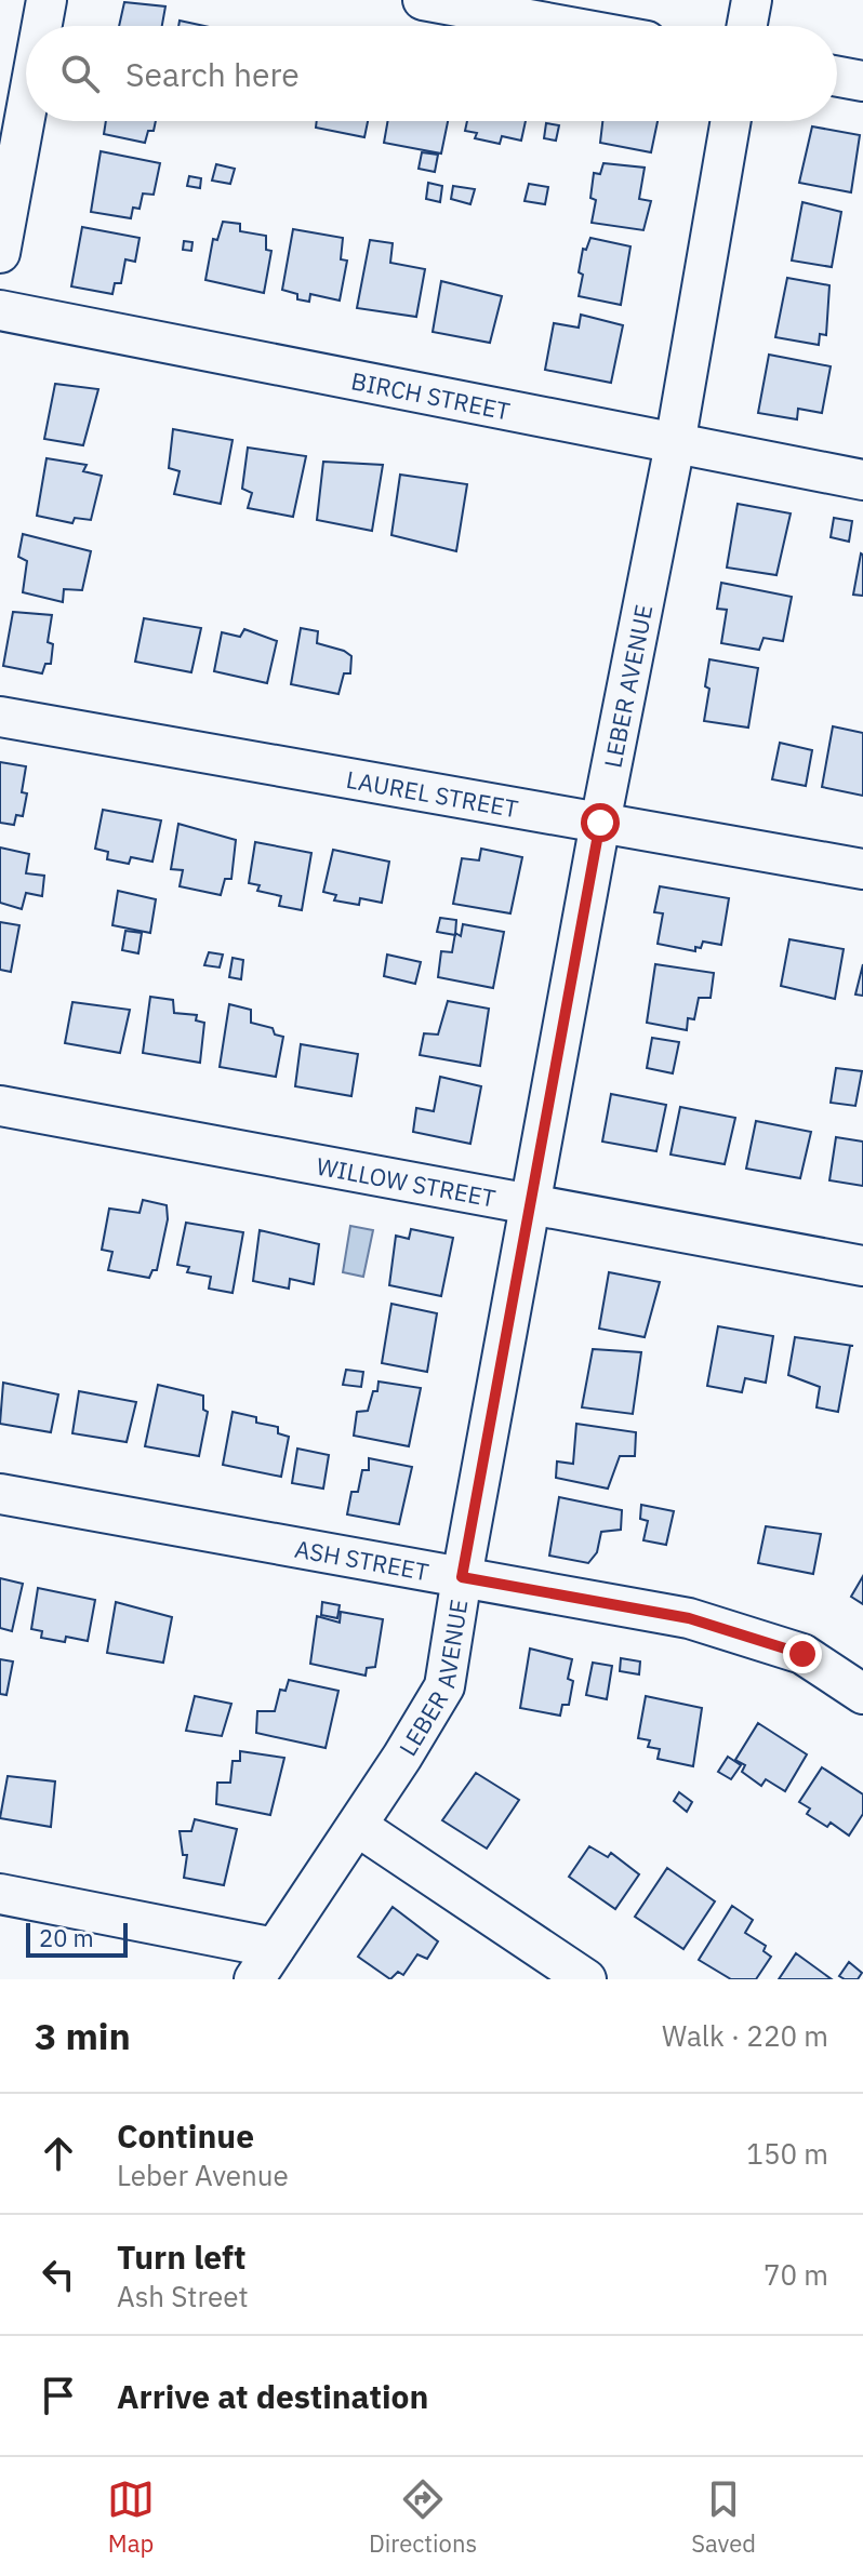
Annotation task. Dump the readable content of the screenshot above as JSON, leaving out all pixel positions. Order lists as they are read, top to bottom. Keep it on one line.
{"streets":{"street":["BIRCH STREET","LEBER AVENUE","LAUREL STREET","WILLOW STREET","ASH STREET"]},"crossings":[["BIRCH STREET","LEBER AVENUE"],["LEBER AVENUE","LAUREL STREET"],["LEBER AVENUE","WILLOW STREET"],["LEBER AVENUE","ASH STREET"]],"scale_bar":"20 m","page":{"search":"Search here","scale":"20 m","heading":["3 min","Walk · 220 m"],"list":[["Continue","Leber Avenue","150 m"],["Turn left","Ash Street","70 m"],"Arrive at destination"],"nav":["Map","Directions","Saved"]}}
